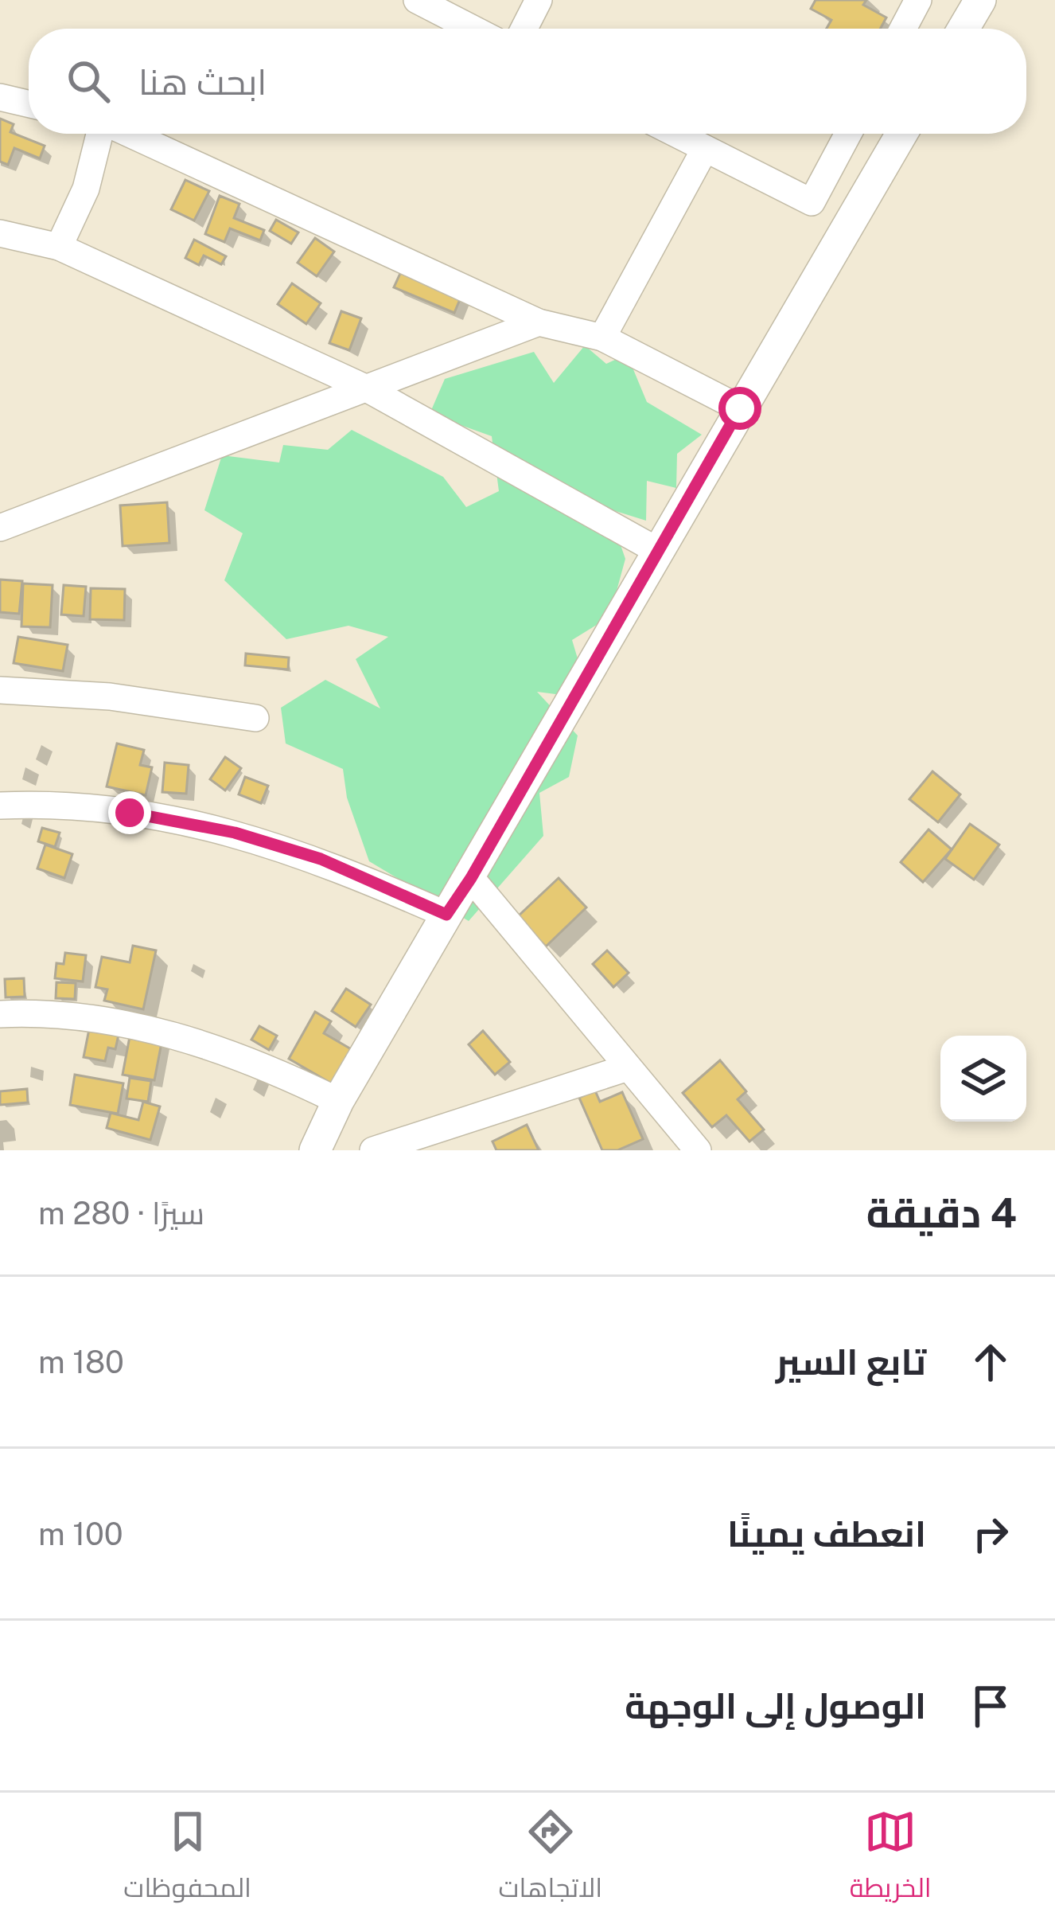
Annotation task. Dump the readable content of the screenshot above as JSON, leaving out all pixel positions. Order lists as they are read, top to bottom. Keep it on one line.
{"page":{"search":"ابحث هنا","heading":["4 دقيقة","سيرًا · 280 m"],"list":[["تابع السير","180 m"],["انعطف يمينًا","100 m"],"الوصول إلى الوجهة"],"nav":["الخريطة","الاتجاهات","المحفوظات"]}}
